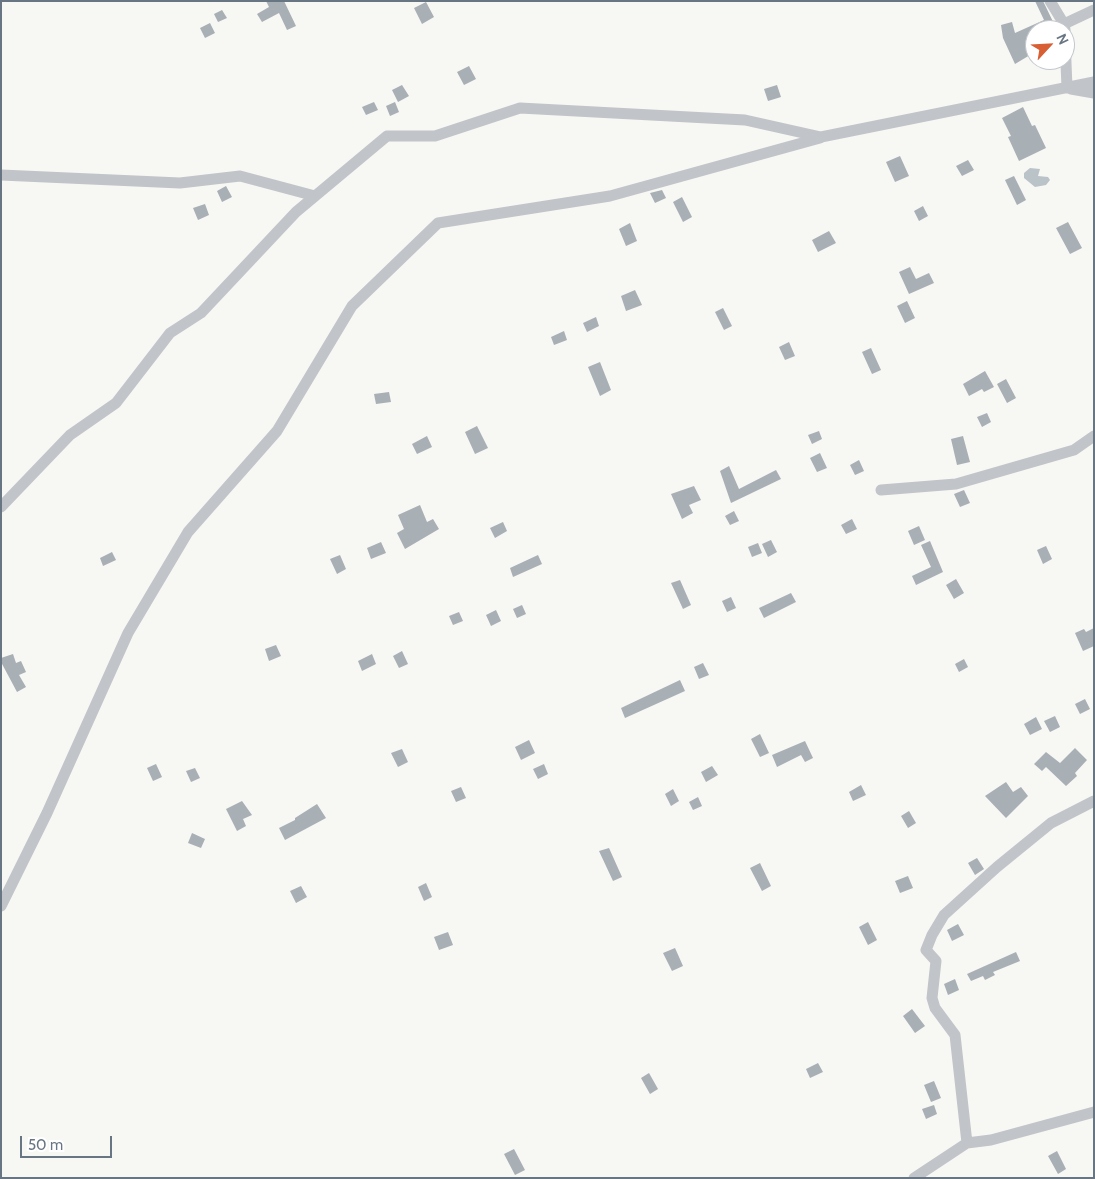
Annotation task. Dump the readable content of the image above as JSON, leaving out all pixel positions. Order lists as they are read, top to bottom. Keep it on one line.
{"scale_bar":"50 m","north":"top right"}
